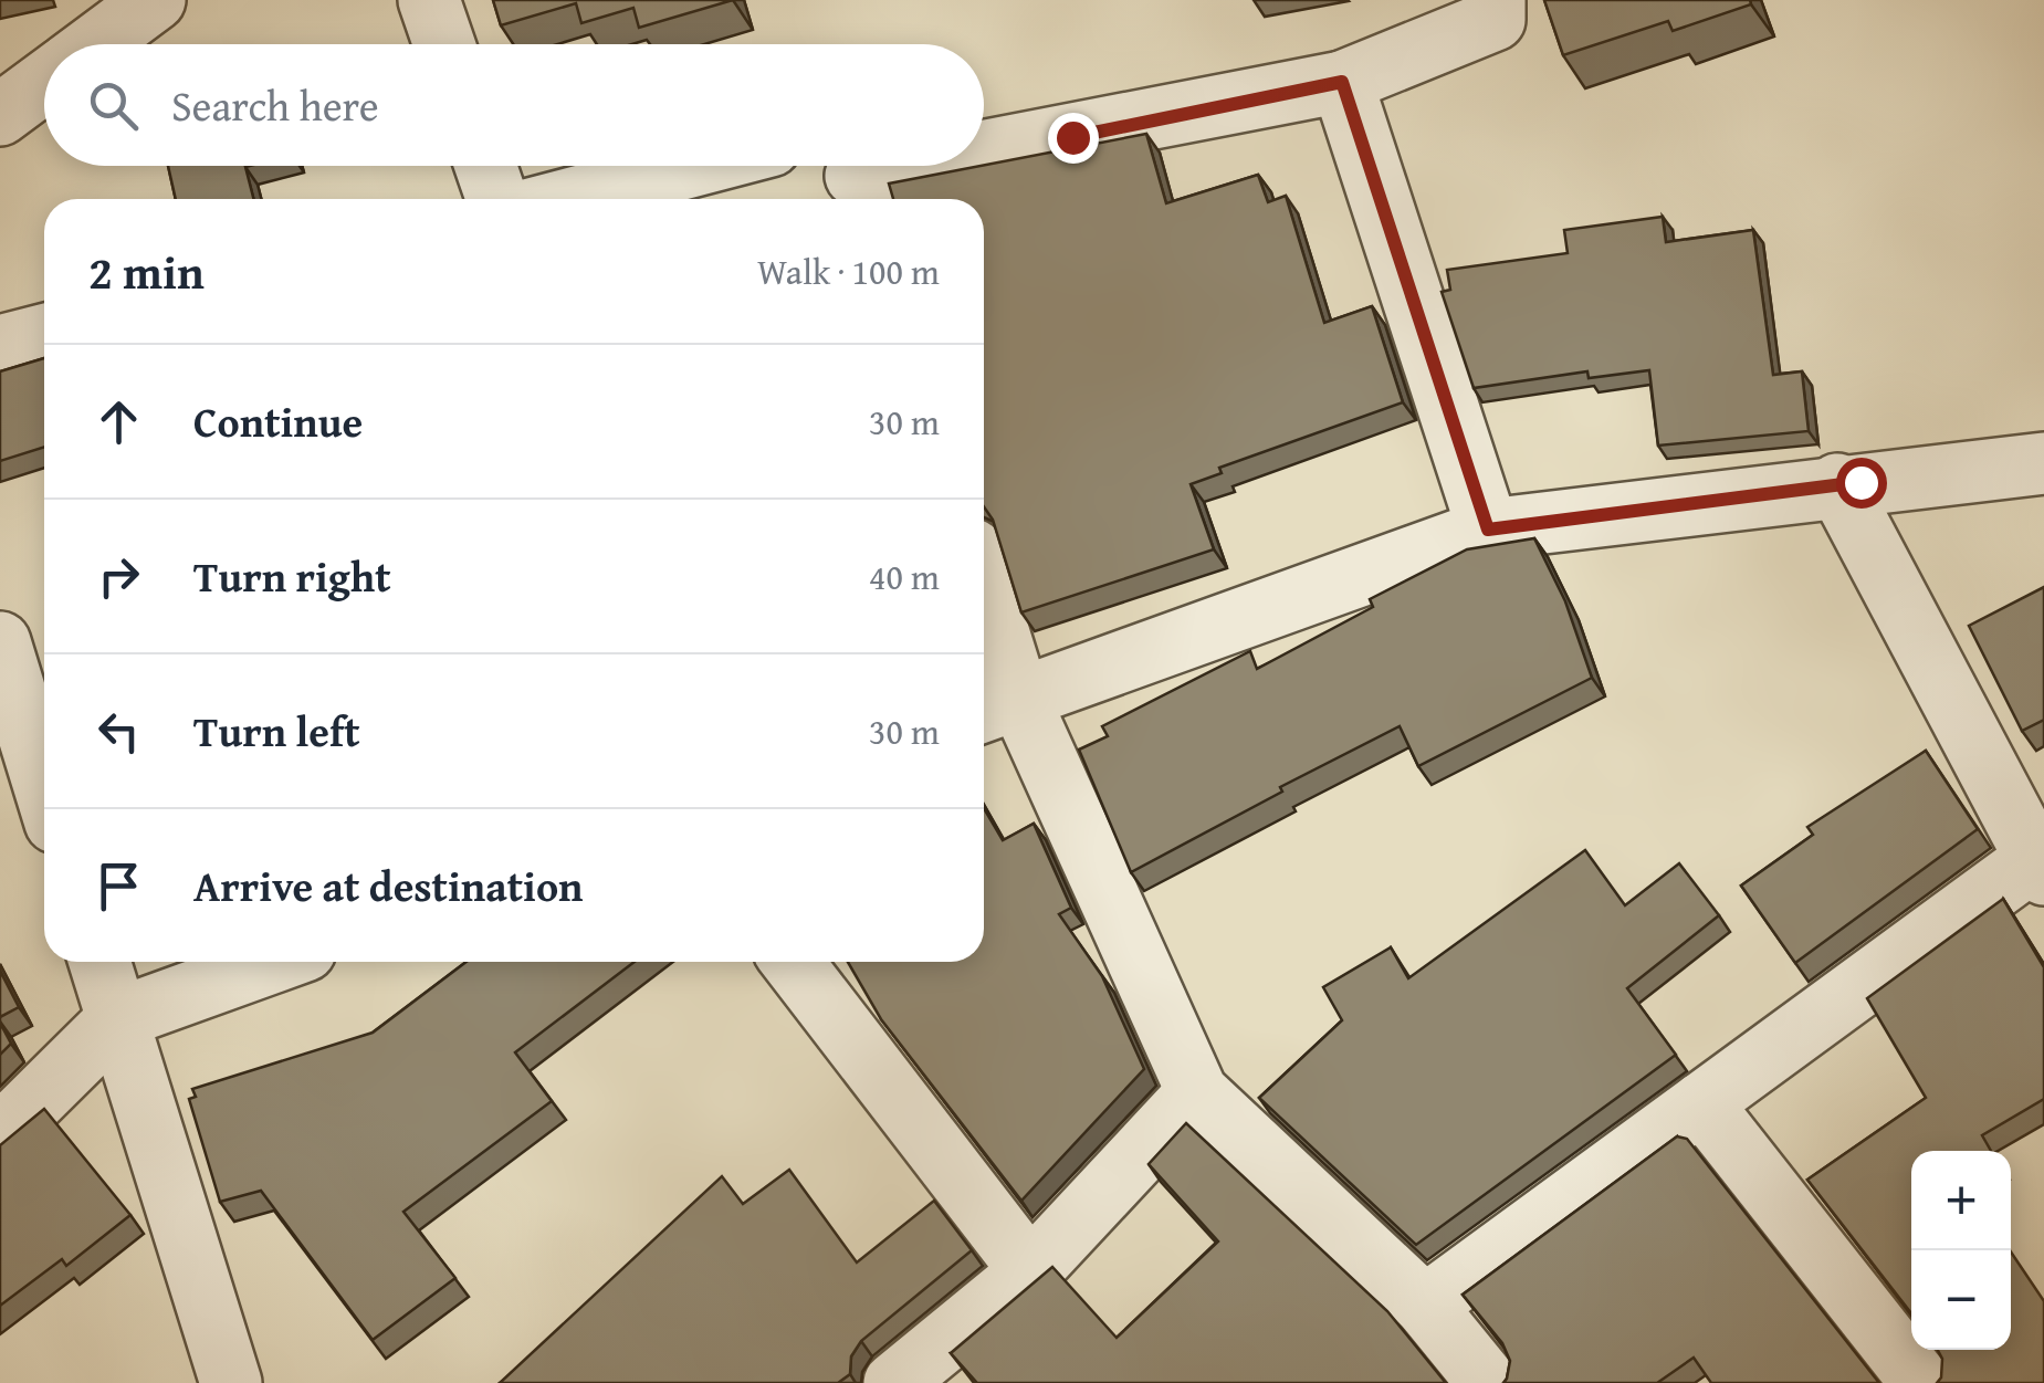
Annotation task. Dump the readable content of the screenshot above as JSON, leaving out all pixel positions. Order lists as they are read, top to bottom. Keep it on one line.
{"page":{"search":"Search here","heading":["2 min","Walk · 100 m"],"list":[["Continue","30 m"],["Turn right","40 m"],["Turn left","30 m"],"Arrive at destination"],"map_buttons":["+","−"]}}
